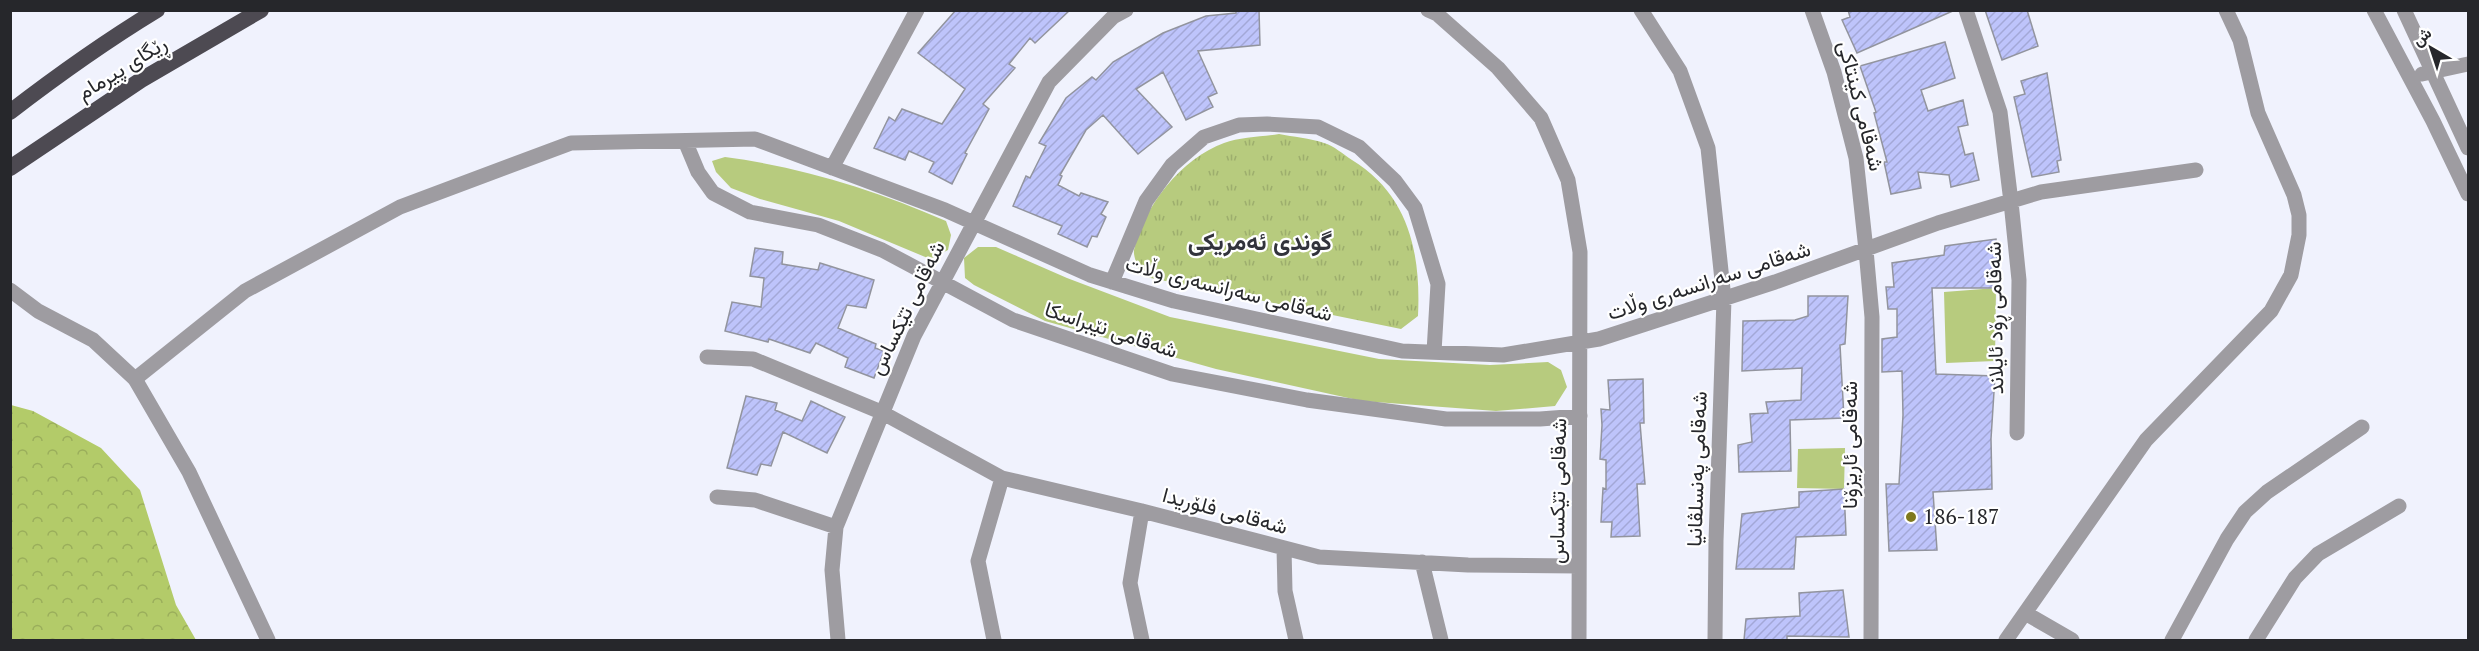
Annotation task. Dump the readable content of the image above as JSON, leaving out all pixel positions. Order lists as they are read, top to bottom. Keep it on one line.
{"streets":{"highway":["ڕێگای پیرمام"],"street":["شەقامی کینتاکی","شەقامی سەرانسەری وڵات","شەقامی تێکساس","شەقامی ڕۆد ئایلاند","شەقامی نێبراسکا","شەقامی ئاریزۆنا","شەقامی پەنسلڤانیا","شەقامی فلۆریدا"]},"crossings":[["شەقامی کینتاکی","شەقامی سەرانسەری وڵات"],["شەقامی کینتاکی","شەقامی ئاریزۆنا"],["شەقامی سەرانسەری وڵات","شەقامی تێکساس"],["شەقامی سەرانسەری وڵات","شەقامی ڕۆد ئایلاند"],["شەقامی سەرانسەری وڵات","شەقامی نێبراسکا"],["شەقامی سەرانسەری وڵات","شەقامی ئاریزۆنا"],["شەقامی سەرانسەری وڵات","شەقامی پەنسلڤانیا"],["شەقامی تێکساس","شەقامی نێبراسکا"],["شەقامی تێکساس","شەقامی فلۆریدا"]],"districts":["گوندی ئەمریکی"],"places":["186-187"],"north":"top left"}
